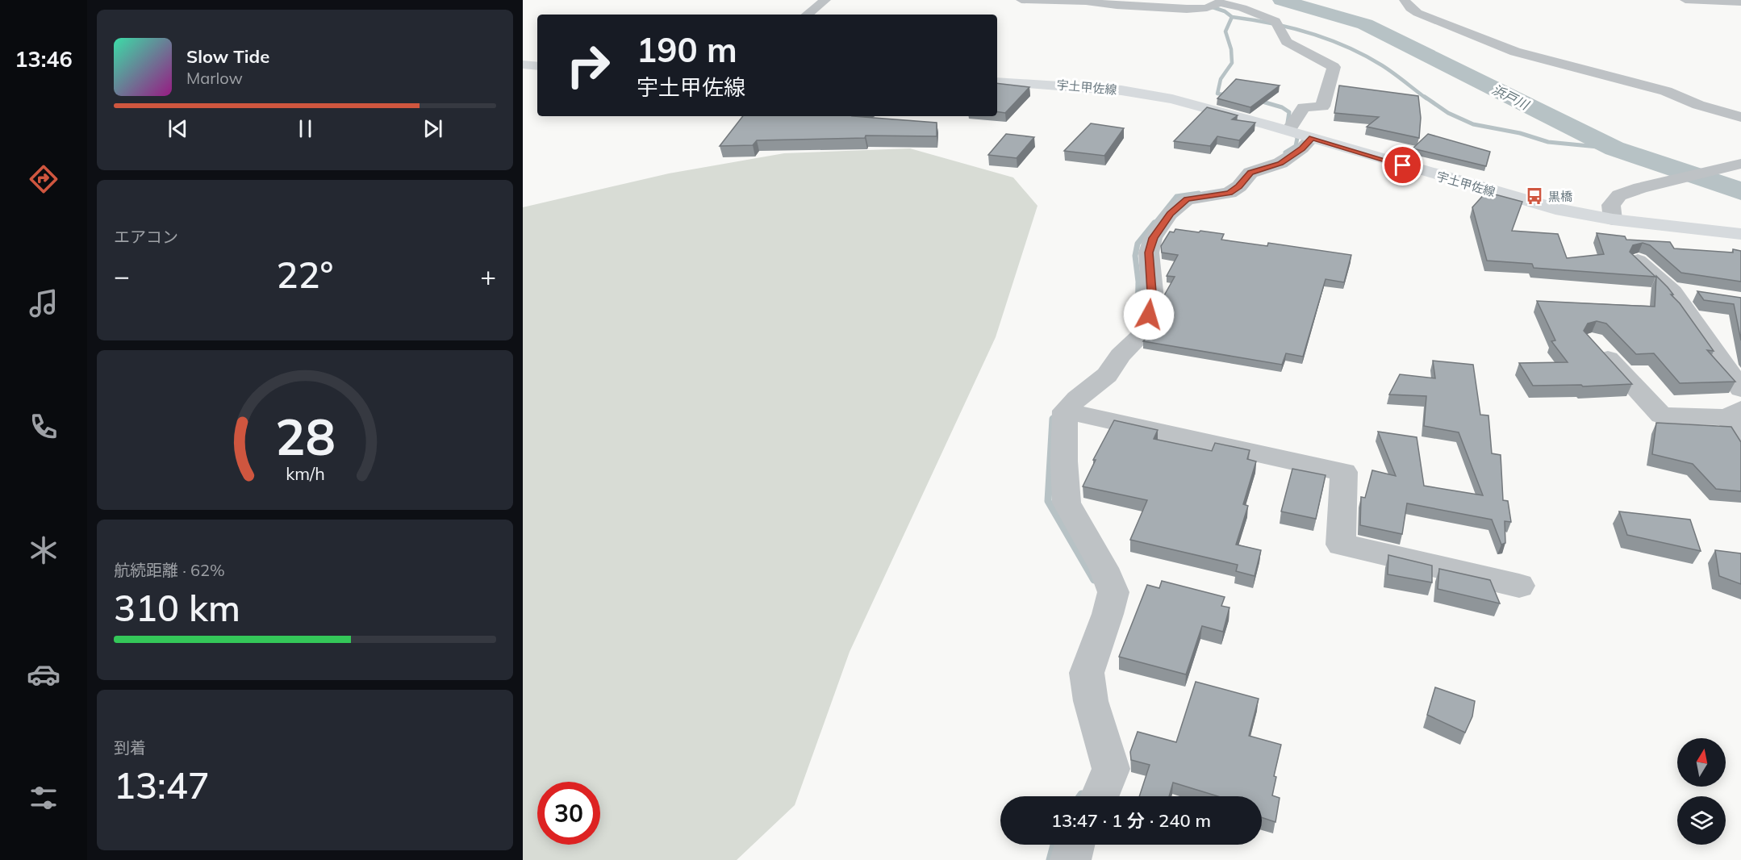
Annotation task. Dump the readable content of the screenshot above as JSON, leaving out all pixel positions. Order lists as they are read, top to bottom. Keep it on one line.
{"streets":{"main road":["宇土甲佐線"]},"water":["浜戸川"],"places":{"bus stop":["黒橋"]},"north":"top","page":{"tabs":"13:46","turn":["190 m","宇土甲佐線"],"song":["Slow Tide","Marlow"],"tile":["エアコン",["航続距離 · 62%","310 km"],["到着","13:47"]],"heat":["−","22°","+"],"limit":"30","trip":"13:47 · 1 分 · 240 m","gauge":["28","km/h"]}}
